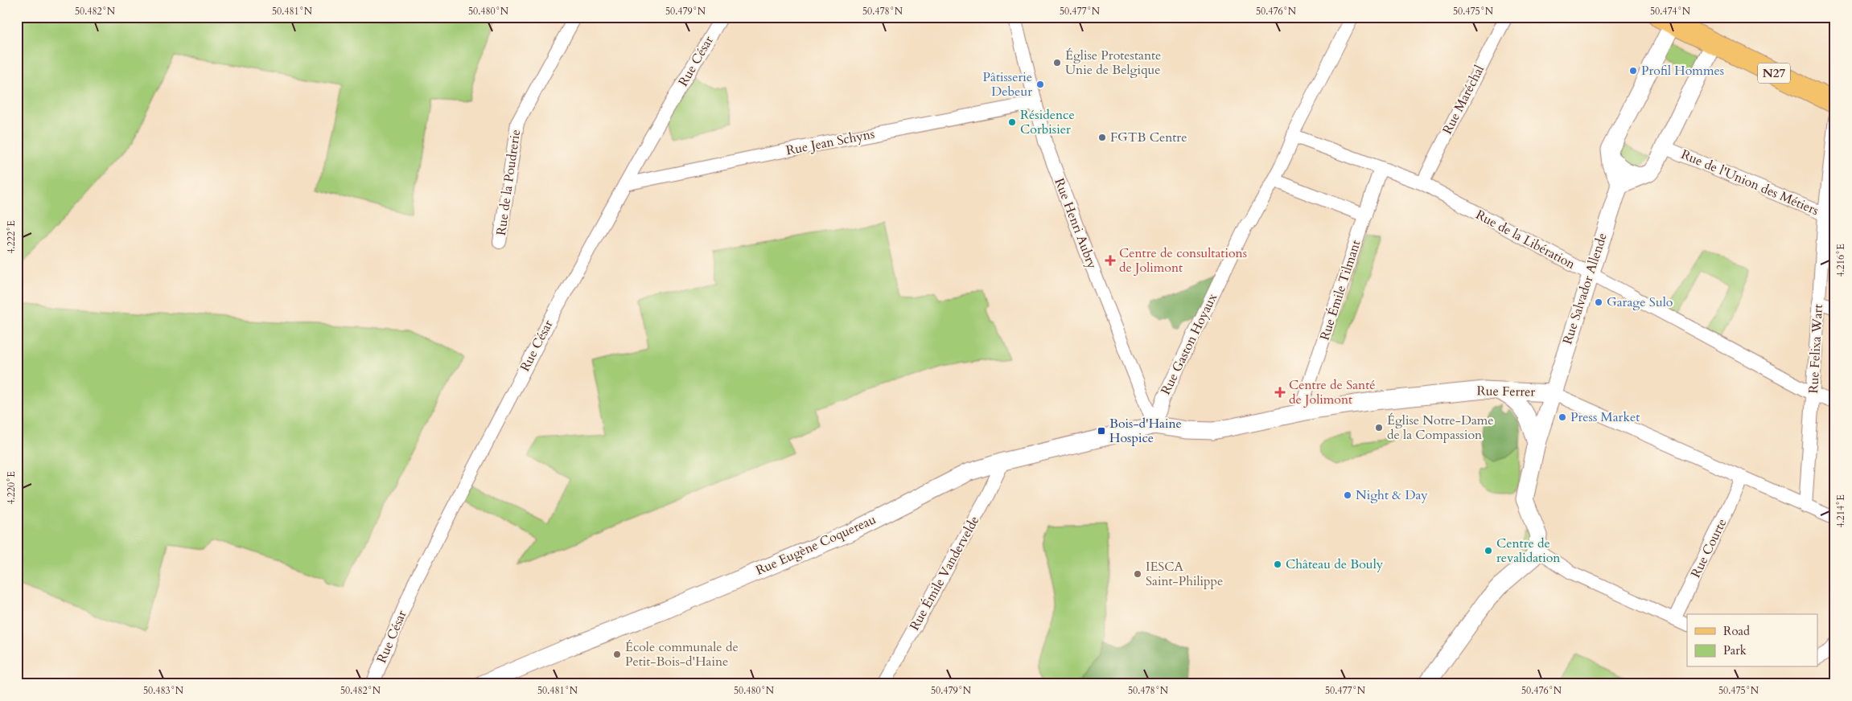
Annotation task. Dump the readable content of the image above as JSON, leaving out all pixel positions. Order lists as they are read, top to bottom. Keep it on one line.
{"streets":{"main road":["N27"],"street":["Rue César","Rue Maréchal","Rue Jean Schyns","Rue de la Poudrerie","Rue de l'Union des Métiers","Rue Henri Aubry","Rue de la Libération","Rue Salvador Allende","Rue Émile Tilmant","Rue Gaston Hoyaux","Rue Felixa Wart","Rue Ferrer","Rue Eugène Coquereau","Rue Courte","Rue Émile Vandervelde"]},"crossings":[["Rue César","Rue Jean Schyns"],["Rue Maréchal","Rue de la Libération"],["Rue Jean Schyns","Rue Henri Aubry"],["Rue de l'Union des Métiers","Rue Felixa Wart"],["Rue Henri Aubry","Rue Gaston Hoyaux"],["Rue Henri Aubry","Rue Ferrer"],["Rue Henri Aubry","Rue Eugène Coquereau"],["Rue de la Libération","Rue Salvador Allende"],["Rue de la Libération","Rue Émile Tilmant"],["Rue de la Libération","Rue Gaston Hoyaux"],["Rue de la Libération","Rue Felixa Wart"],["Rue Salvador Allende","Rue Ferrer"],["Rue Émile Tilmant","Rue Ferrer"],["Rue Gaston Hoyaux","Rue Ferrer"],["Rue Gaston Hoyaux","Rue Eugène Coquereau"],["Rue Felixa Wart","Rue Ferrer"],["Rue Ferrer","Rue Eugène Coquereau"],["Rue Ferrer","Rue Courte"],["Rue Eugène Coquereau","Rue Émile Vandervelde"]],"places":{"other":["Église Protestante Unie de Belgique","Profil Hommes","Pâtisserie Debeur","Résidence Corbisier","FGTB Centre","Garage Sulo","Press Market","Église Notre-Dame de la Compassion","Night & Day","Centre de revalidation","Château de Bouly","IESCA Saint-Philippe","École communale de Petit-Bois-d'Haine"],"health":["Centre de consultations de Jolimont","Centre de Santé de Jolimont"],"transit":["Bois-d'Haine Hospice"]},"legend":["Road","Park"],"coordinates":["50.482°N","50.481°N","50.480°N","50.479°N","50.478°N","50.477°N","50.476°N","50.475°N","50.474°N","4.222°E","4.216°E","4.220°E","4.214°E","50.483°N"]}
